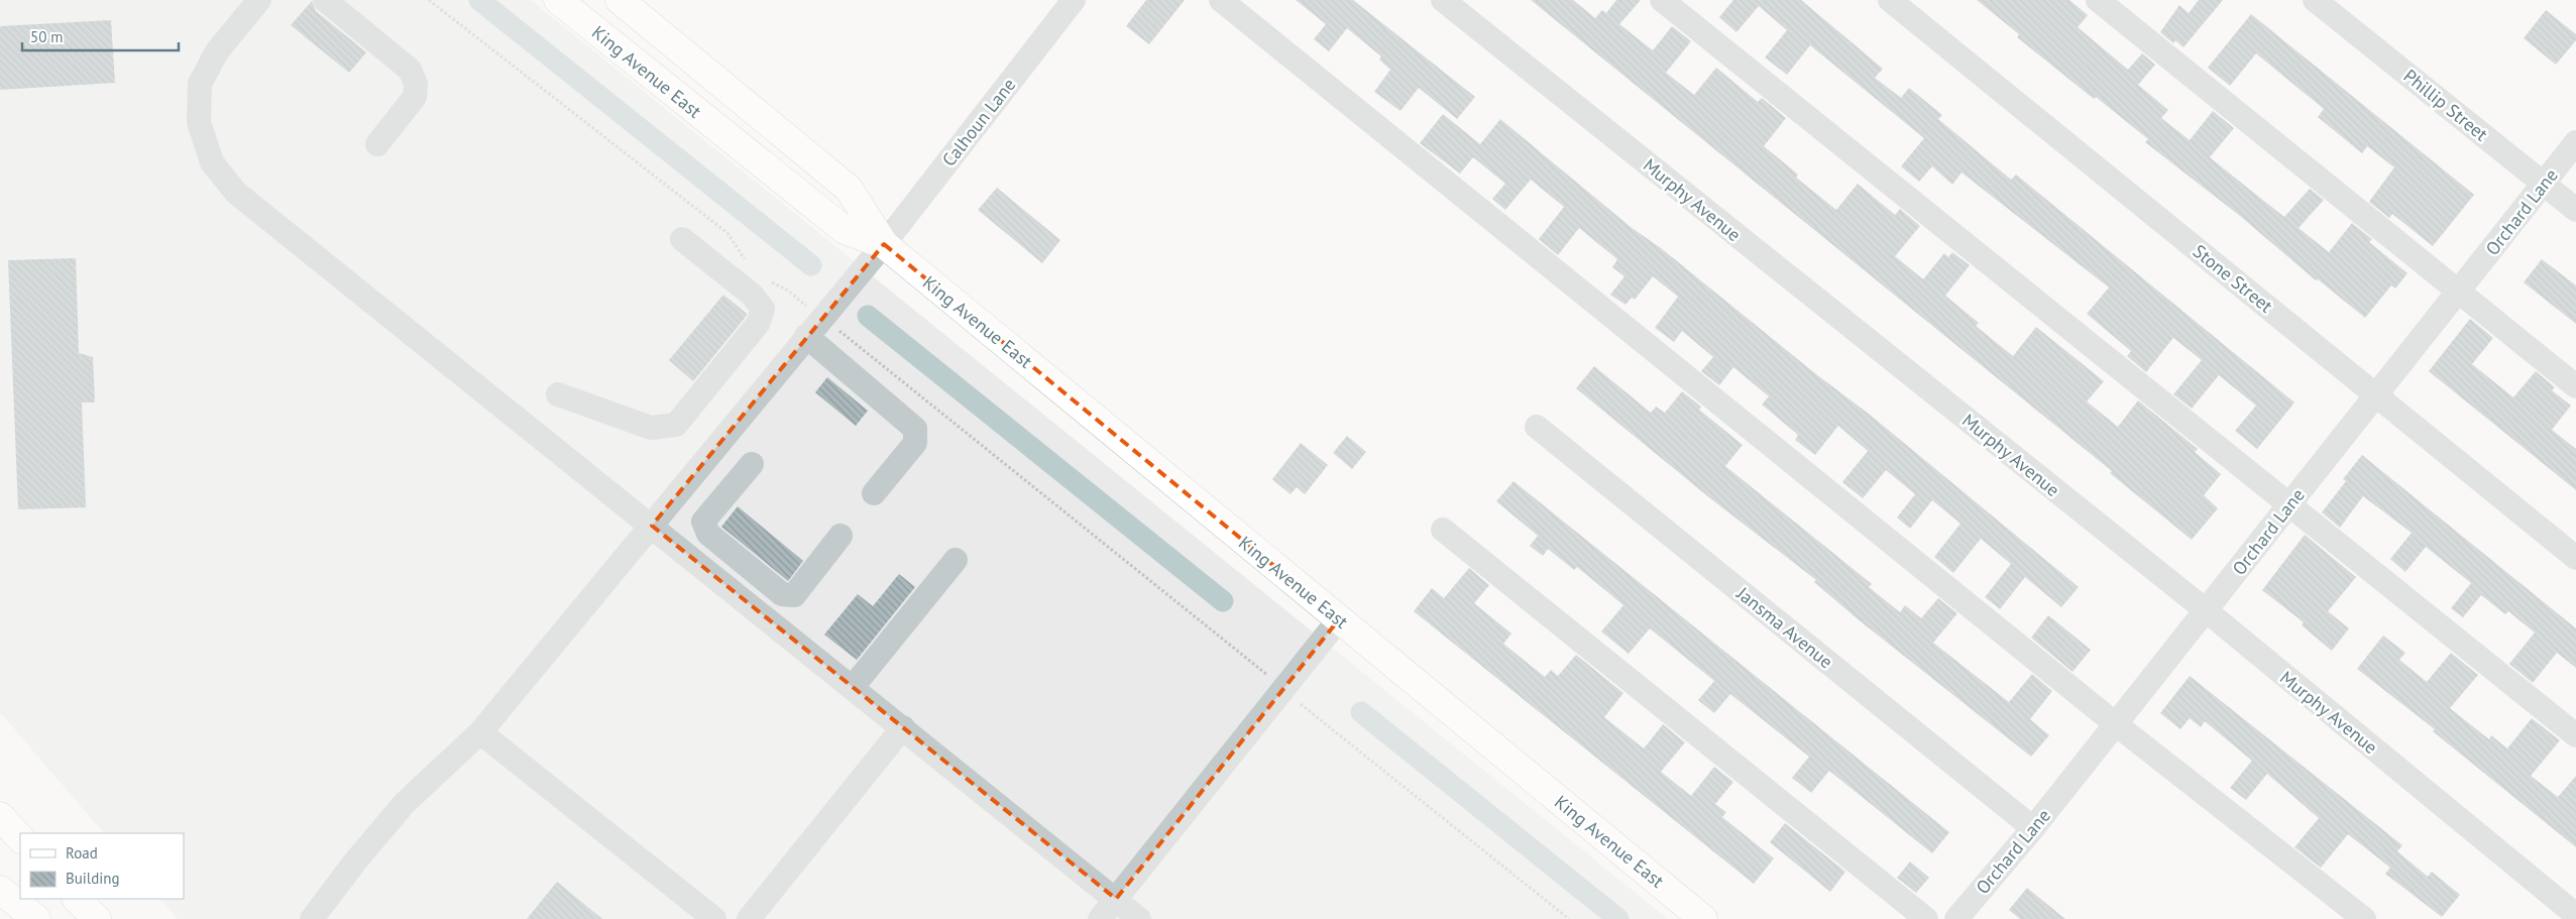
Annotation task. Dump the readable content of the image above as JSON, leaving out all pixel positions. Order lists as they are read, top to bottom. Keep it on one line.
{"streets":{"main road":["King Avenue East"],"street":["Phillip Street","Calhoun Lane","Murphy Avenue","Orchard Lane","Stone Street","Jansma Avenue"]},"crossings":[["King Avenue East","Calhoun Lane"],["Phillip Street","Orchard Lane"],["Murphy Avenue","Orchard Lane"],["Orchard Lane","Stone Street"],["Orchard Lane","Jansma Avenue"]],"legend":["Road","Building"],"scale_bar":"50 m"}
